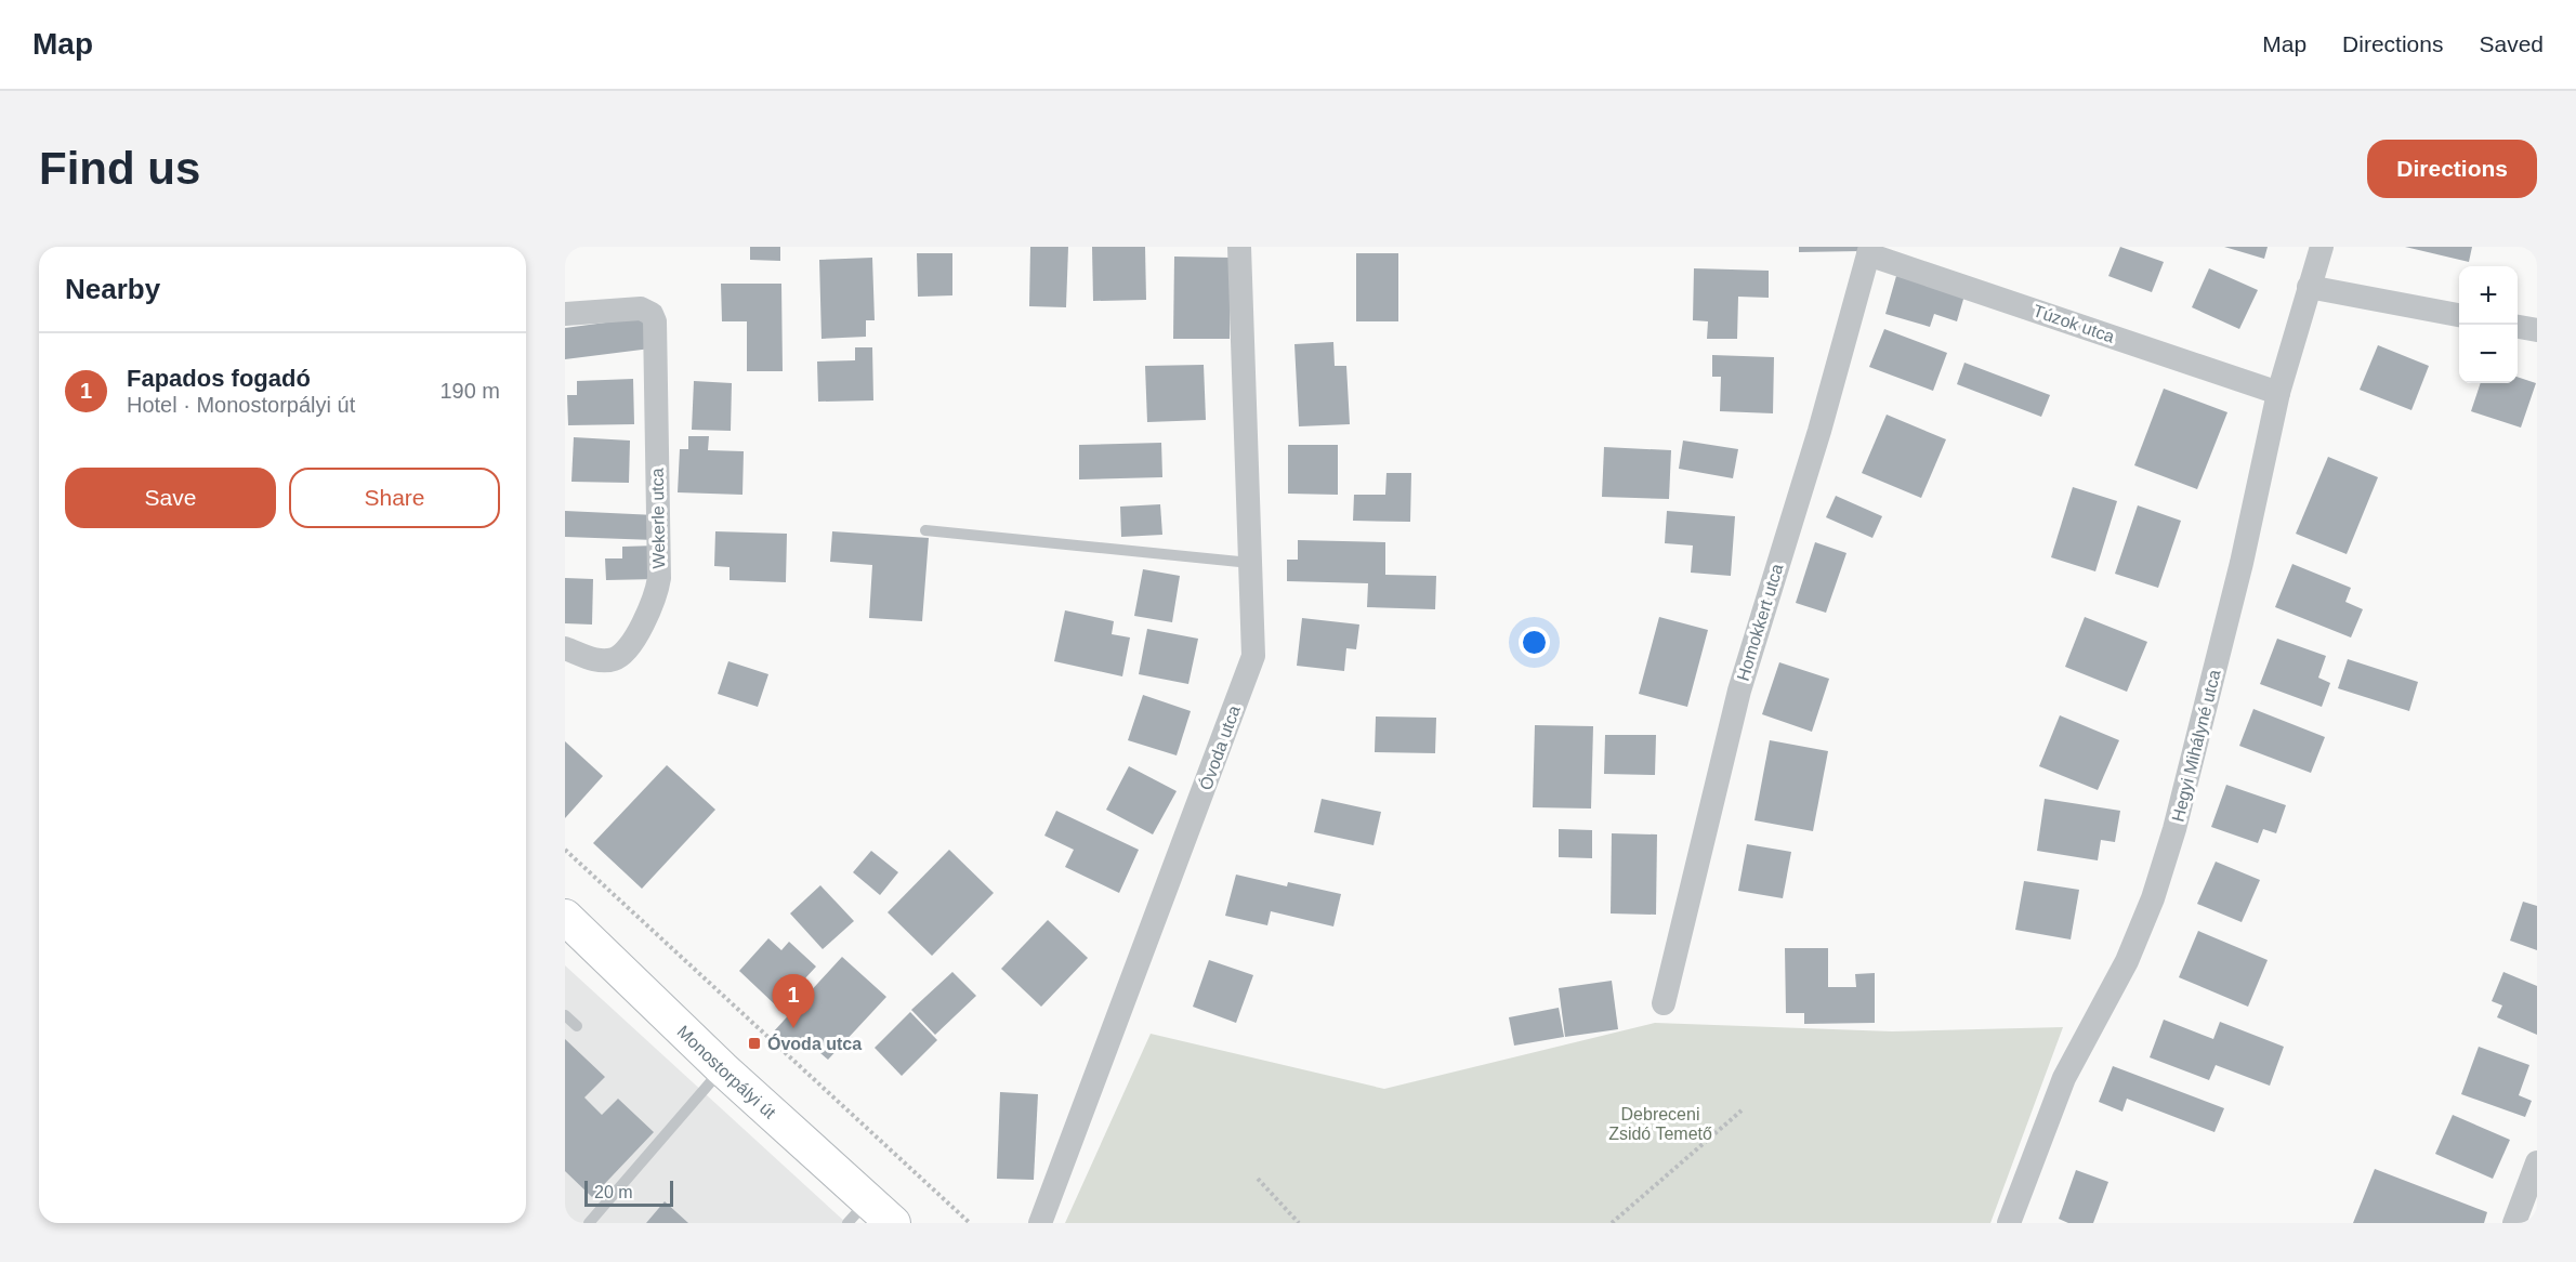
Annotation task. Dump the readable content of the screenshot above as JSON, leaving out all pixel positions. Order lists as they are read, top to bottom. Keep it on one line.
{"streets":{"street":["Túzok utca","Wekerle utca","Homokkert utca","Hegyi Mihályné utca","Óvoda utca","Monostorpályi út"]},"crossings":[["Túzok utca","Homokkert utca"],["Túzok utca","Hegyi Mihályné utca"]],"parks":["Debreceni Zsidó Temető"],"places":{"transit":["Óvoda utca"]},"scale_bar":"20 m","page":{"header":"Map","nav":["Map","Directions","Saved"],"buttons":["Directions",["Save","Share"]],"title":"Find us","heading":"Nearby","map_buttons":["+","−"],"list":[{"mark":"1","name":"Fapados fogadó","note":"Hotel · Monostorpályi út","value":"190 m"}],"pins":"1","scale":"20 m"}}
